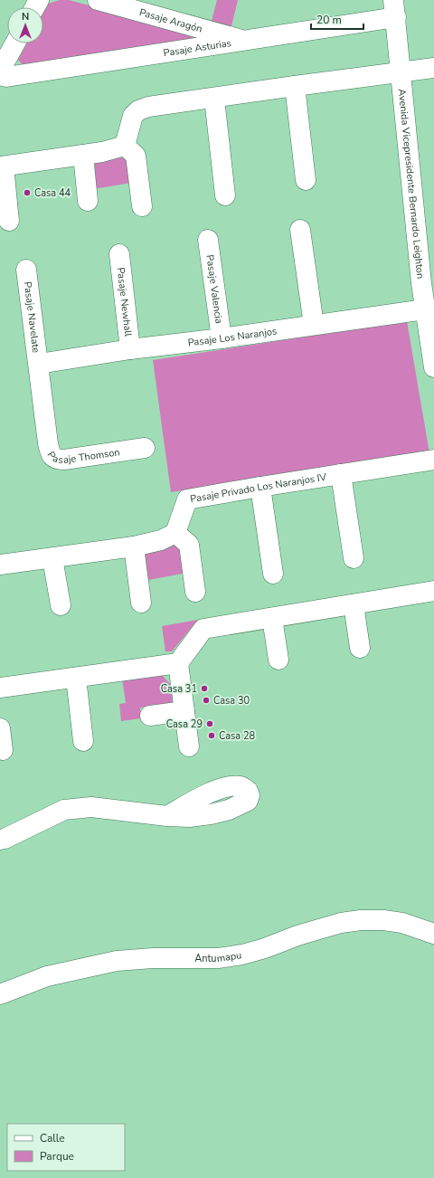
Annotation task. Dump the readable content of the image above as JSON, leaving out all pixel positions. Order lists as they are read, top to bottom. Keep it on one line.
{"streets":{"street":["Pasaje Aragón","Pasaje Asturias","Avenida Vicepresidente Bernardo Leighton","Pasaje Valencia","Pasaje Newhall","Pasaje Navelate","Pasaje Los Naranjos","Pasaje Thomson","Pasaje Privado Los Naranjos IV","Antumapu"]},"crossings":[["Pasaje Aragón","Pasaje Asturias"],["Pasaje Asturias","Avenida Vicepresidente Bernardo Leighton"],["Avenida Vicepresidente Bernardo Leighton","Pasaje Los Naranjos"],["Pasaje Valencia","Pasaje Los Naranjos"],["Pasaje Newhall","Pasaje Los Naranjos"],["Pasaje Navelate","Pasaje Los Naranjos"],["Pasaje Navelate","Pasaje Thomson"],["Pasaje Los Naranjos","Pasaje Thomson"]],"places":["Casa 44","Casa 31","Casa 30","Casa 29","Casa 28"],"legend":["Calle","Parque"],"scale_bar":"20 m","north":"top"}
